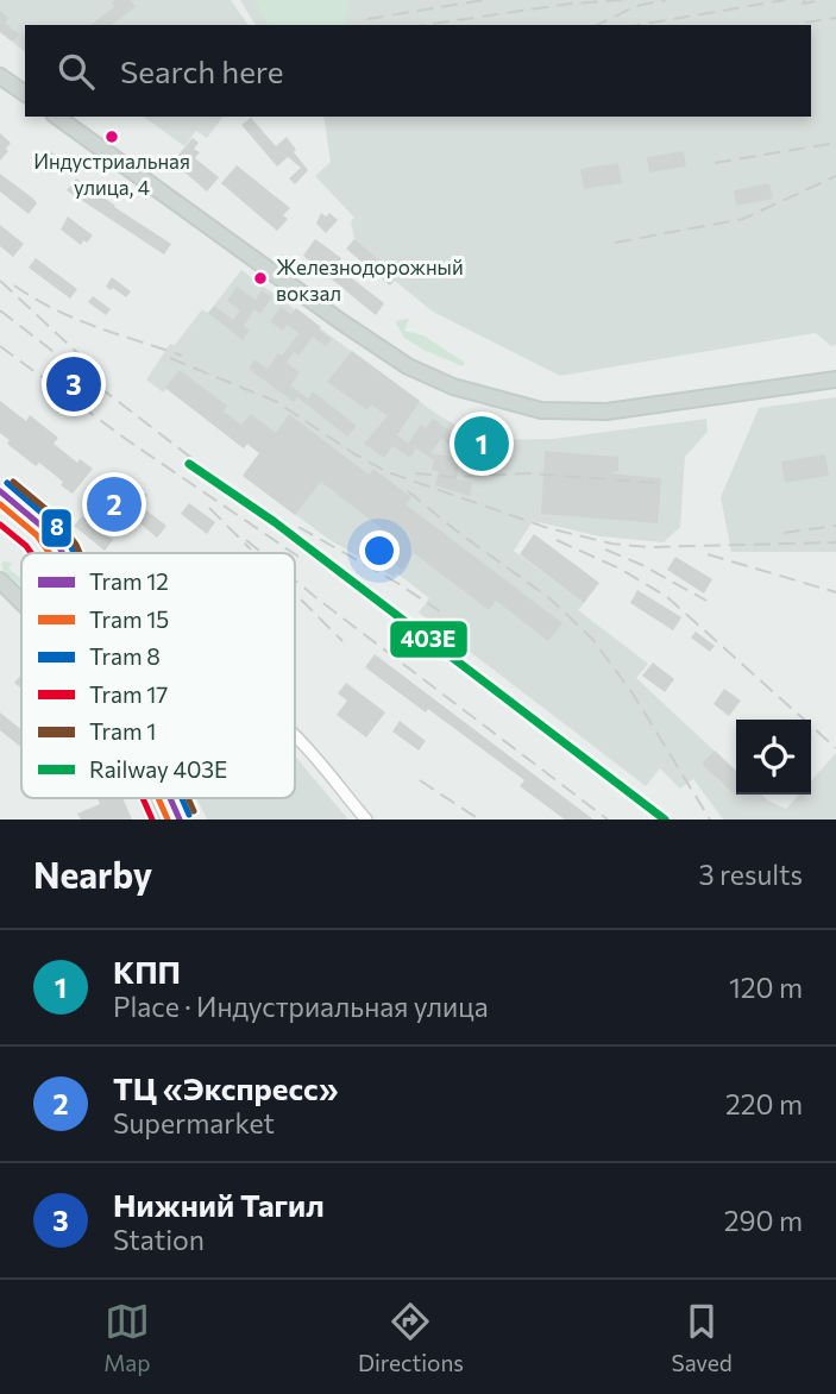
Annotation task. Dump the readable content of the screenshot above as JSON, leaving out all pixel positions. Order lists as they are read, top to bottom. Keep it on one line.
{"places":["Индустриальная улица, 4","Железнодорожный вокзал"],"lines":["rail line 403Е","tram line 1","tram line 8","tram line 12","tram line 15","tram line 17"],"legend":["Tram 12","Tram 15","Tram 8","Tram 17","Tram 1","Railway 403Е"],"page":{"search":"Search here","pins":["3","1","2"],"heading":["Nearby","3 results"],"list":[{"mark":"1","name":"КПП","note":"Place · Индустриальная улица","value":"120 m"},{"mark":"2","name":"ТЦ «Экспресс»","note":"Supermarket","value":"220 m"},{"mark":"3","name":"Нижний Тагил","note":"Station","value":"290 m"}],"nav":["Map","Directions","Saved"]}}
